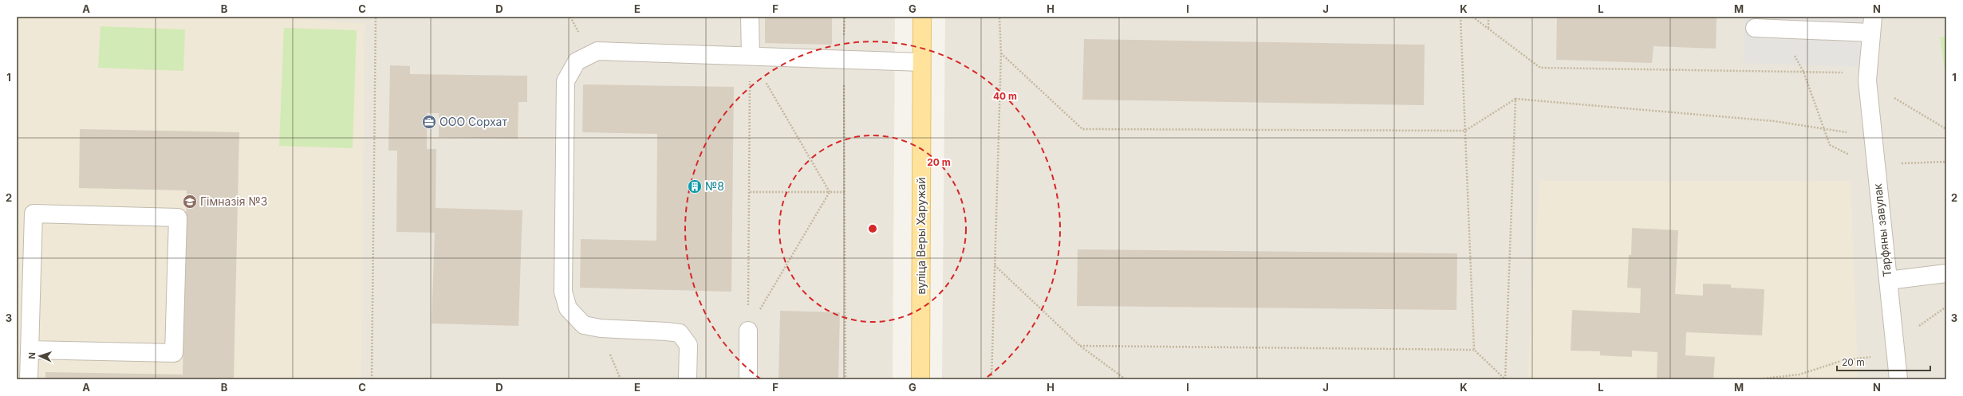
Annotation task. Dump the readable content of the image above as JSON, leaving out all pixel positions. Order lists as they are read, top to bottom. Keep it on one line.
{"streets":{"main road":["вуліца Веры Харужай"],"street":["Тарфяны завулак"]},"places":{"office":["ООО Сорхат"],"building":["№8"],"school or university":["Гімназія №3"]},"scale_bar":"20 m","north":"left","grid":{"columns":["A","B","C","D","E","F","G","H","I","J","K","L","M","N"],"rows":["1","2","3"]},"rings":["40 m","20 m"]}
